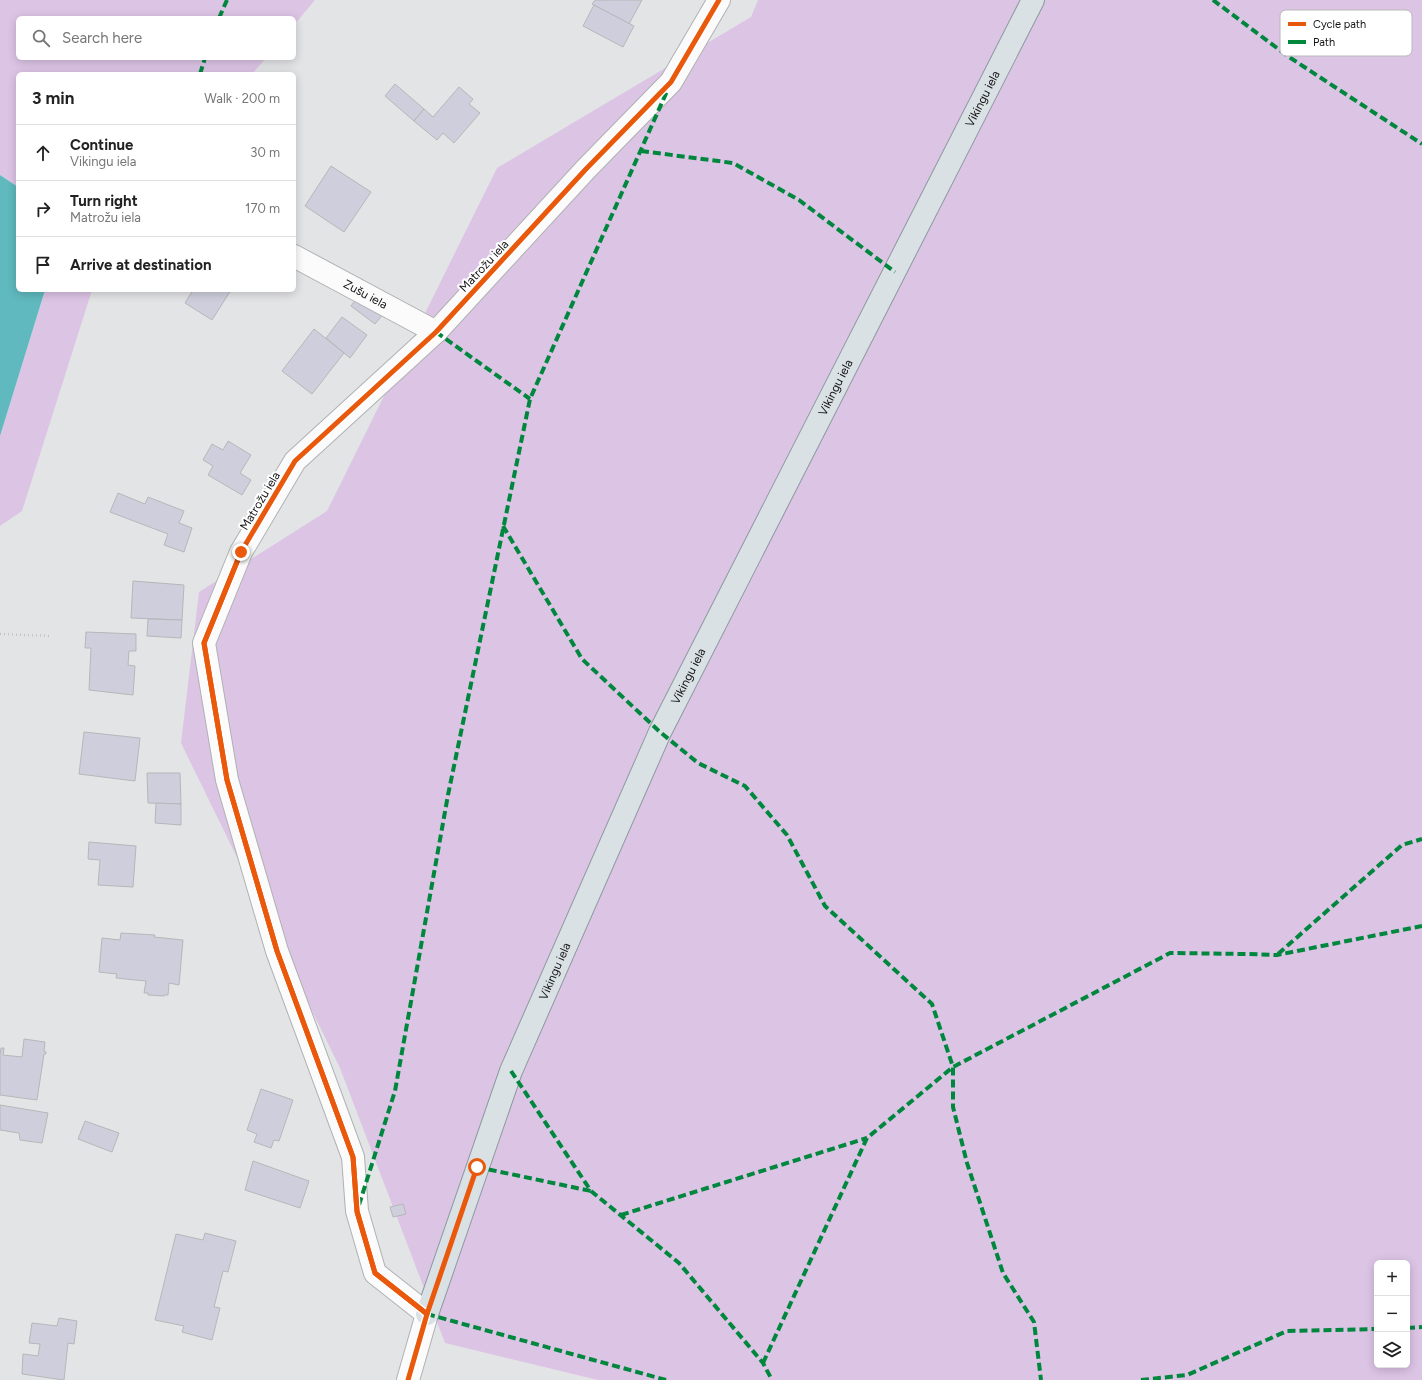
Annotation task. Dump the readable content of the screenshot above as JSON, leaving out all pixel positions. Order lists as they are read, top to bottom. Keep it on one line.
{"streets":{"main road":["Vikingu iela"],"street":["Matrožu iela","Zušu iela"]},"crossings":[["Vikingu iela","Matrožu iela"],["Matrožu iela","Zušu iela"]],"legend":["Cycle path","Path"],"page":{"search":"Search here","heading":["3 min","Walk · 200 m"],"list":[["Continue","Vikingu iela","30 m"],["Turn right","Matrožu iela","170 m"],"Arrive at destination"],"map_buttons":["+","−"]}}
